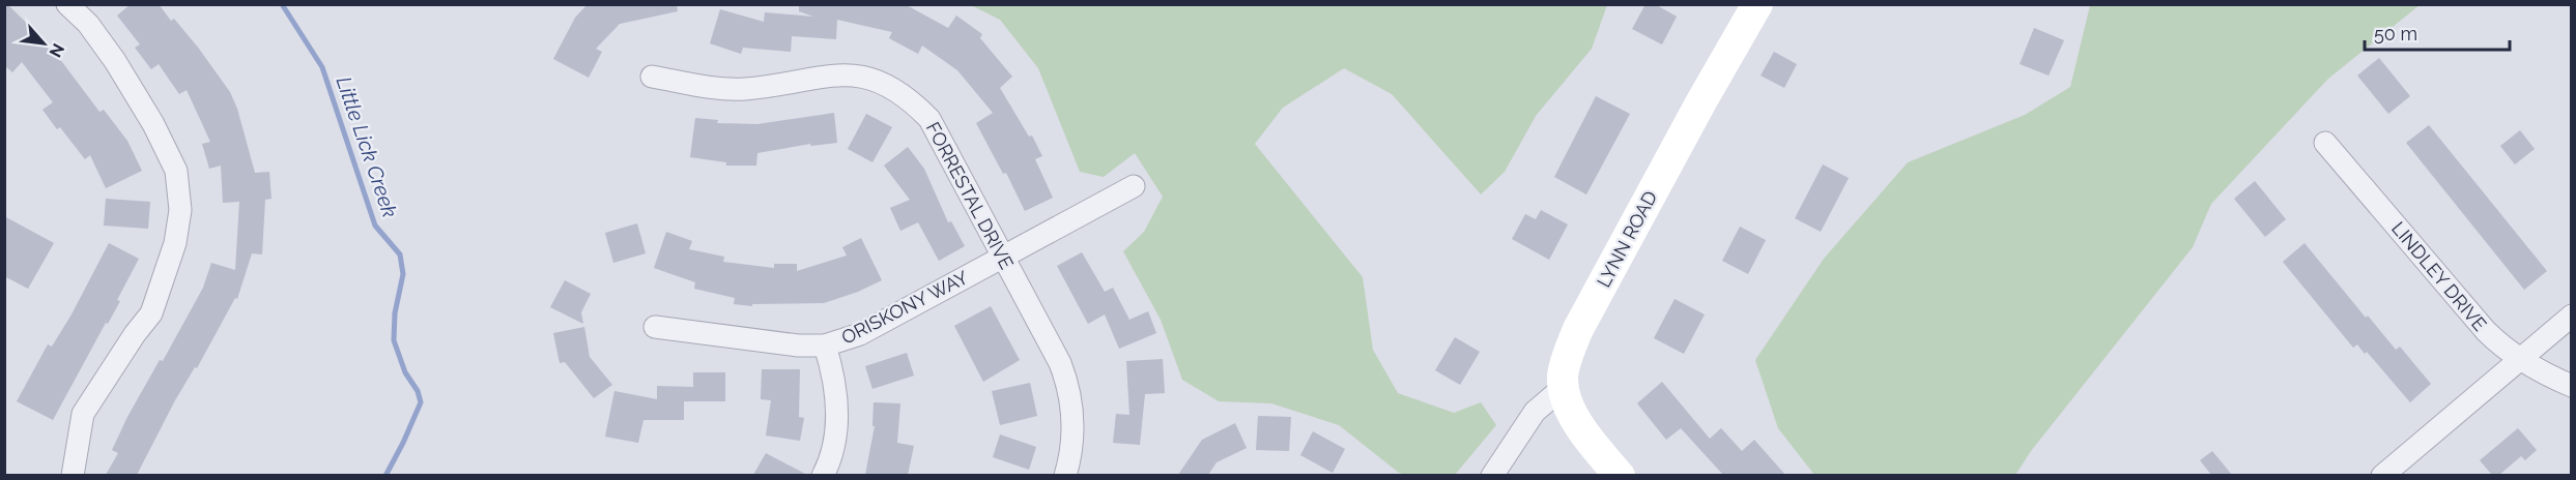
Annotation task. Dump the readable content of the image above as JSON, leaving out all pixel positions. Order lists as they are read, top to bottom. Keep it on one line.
{"streets":{"street":["FORRESTAL DRIVE","LYNN ROAD","LINDLEY DRIVE","ORISKONY WAY"]},"crossings":[["FORRESTAL DRIVE","ORISKONY WAY"]],"water":["Little Lick Creek"],"scale_bar":"50 m","north":"bottom right"}
